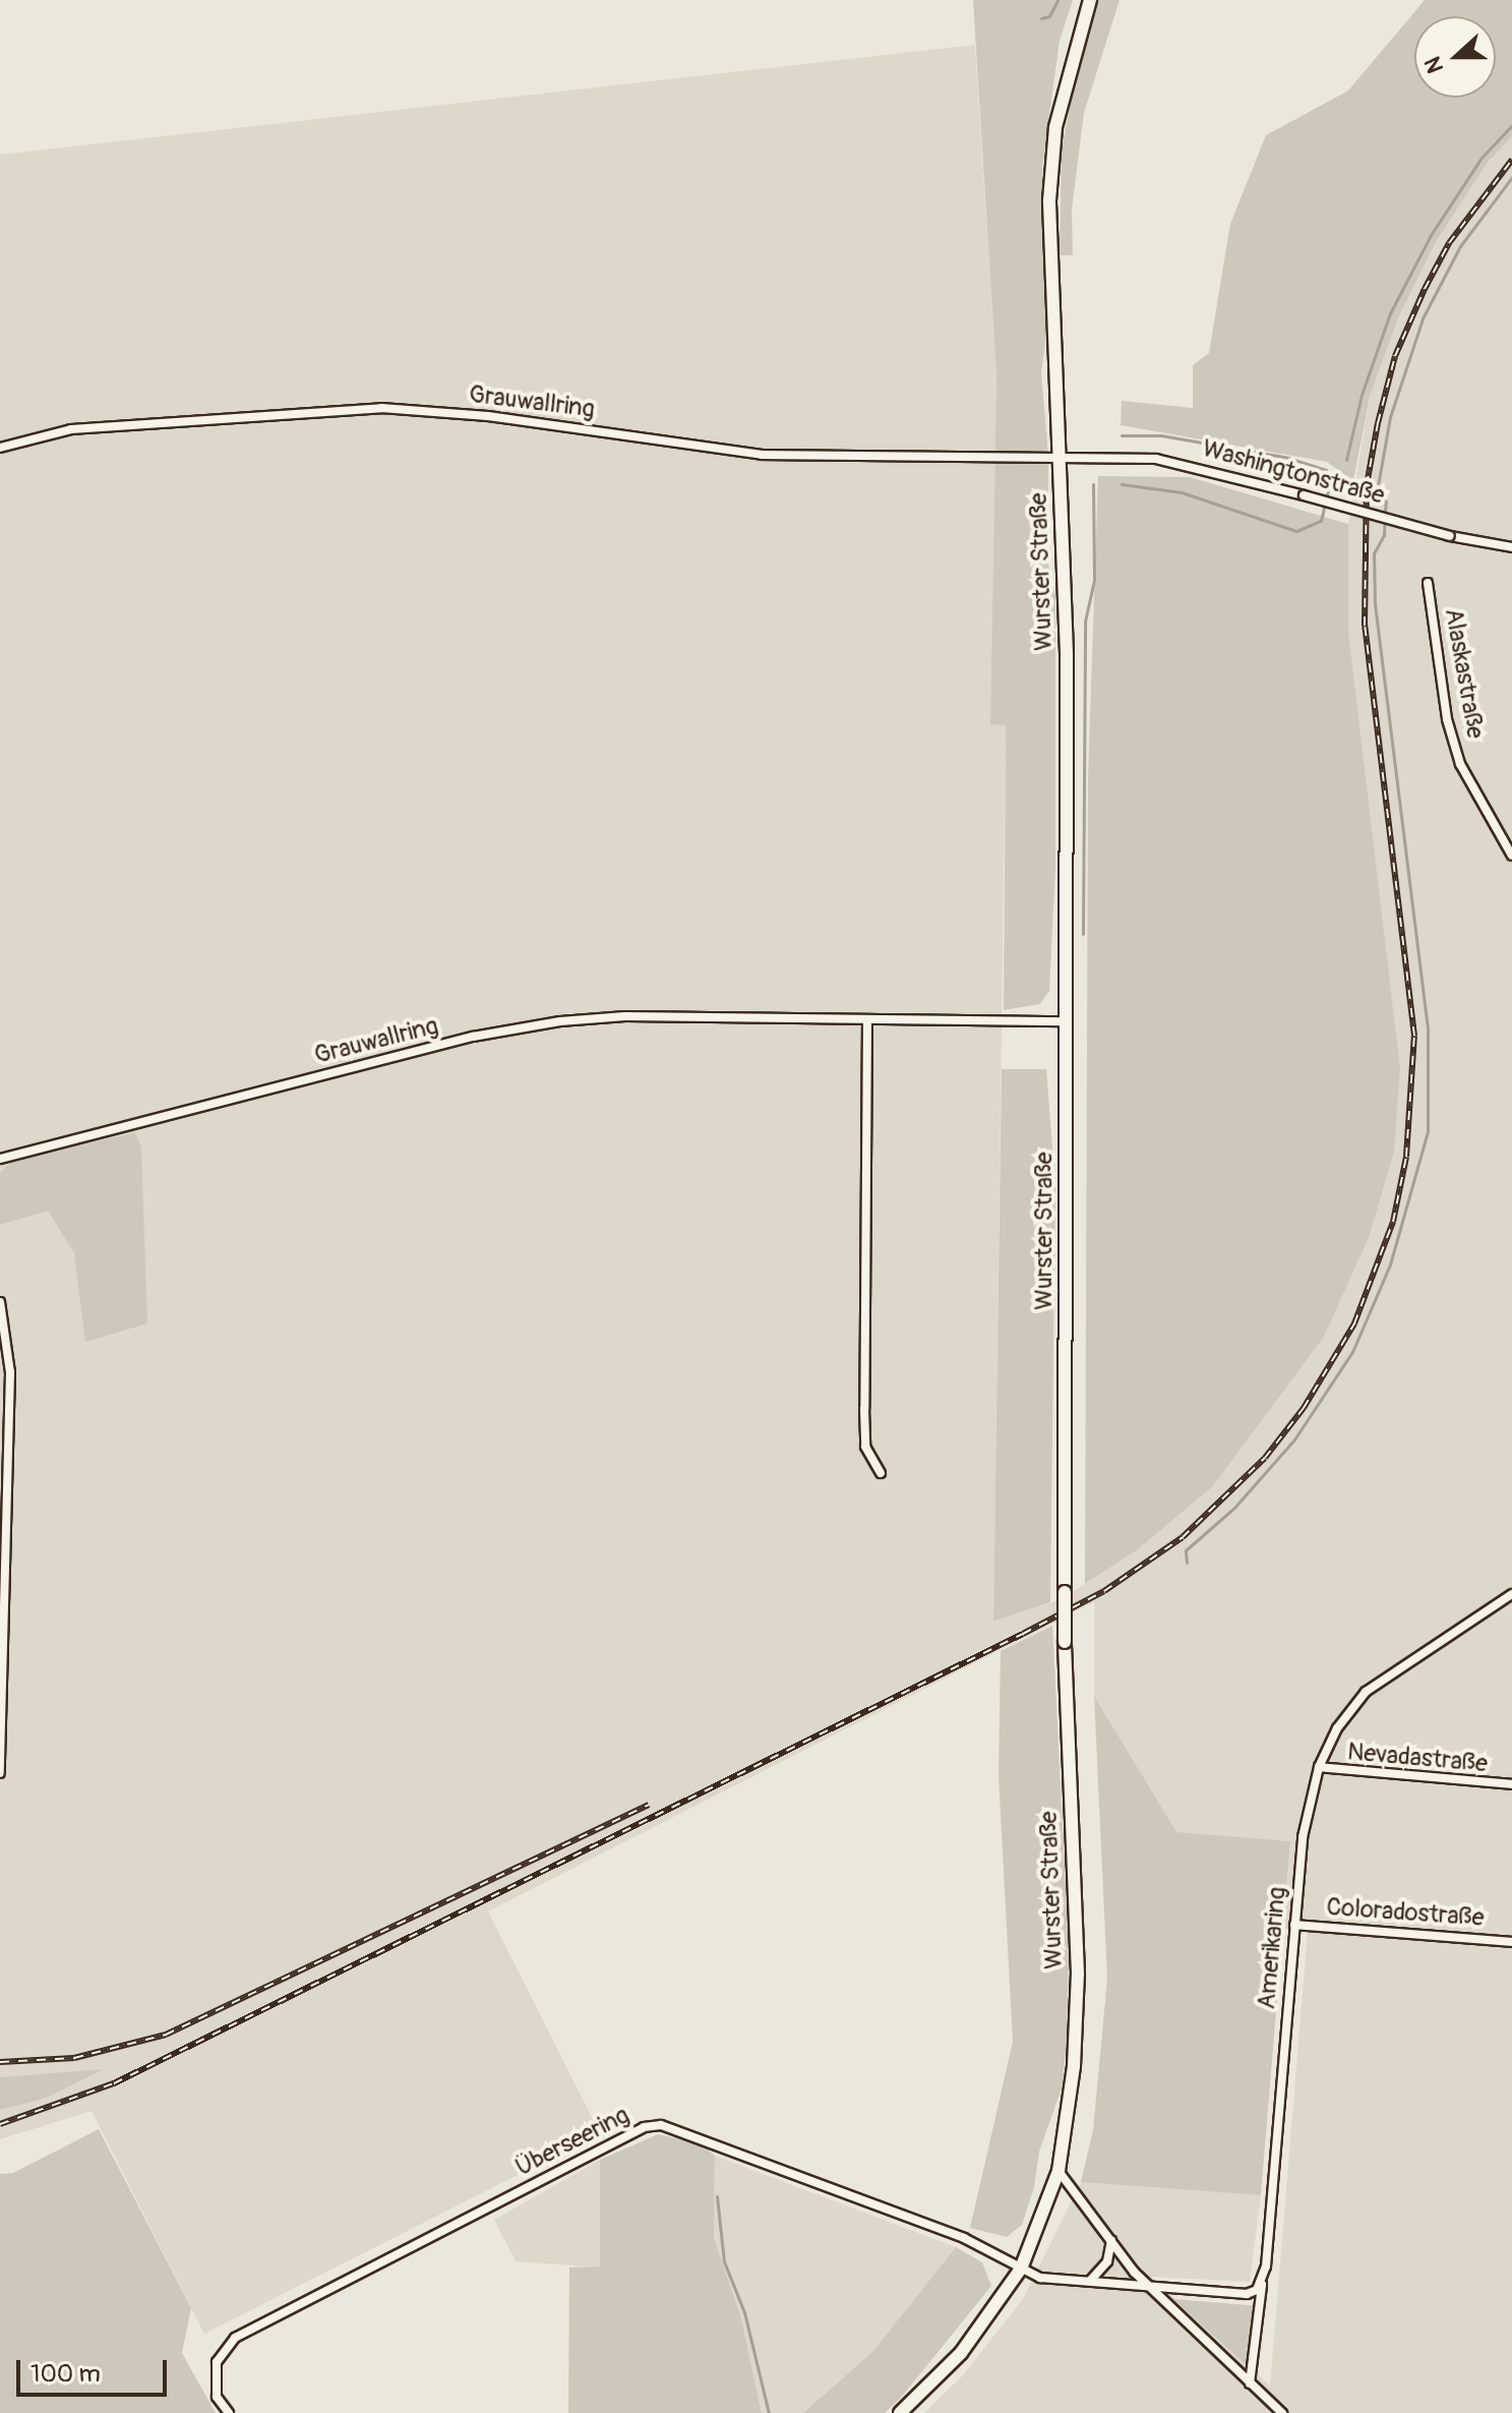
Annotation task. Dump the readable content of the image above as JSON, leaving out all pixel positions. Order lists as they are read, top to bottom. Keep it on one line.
{"streets":{"main road":["Wurster Straße"],"street":["Grauwallring","Washingtonstraße","Alaskastraße","Nevadastraße","Coloradostraße","Amerikaring","Überseering"]},"crossings":[["Grauwallring","Washingtonstraße"],["Grauwallring","Wurster Straße"],["Washingtonstraße","Wurster Straße"],["Wurster Straße","Überseering"],["Nevadastraße","Amerikaring"],["Coloradostraße","Amerikaring"]],"scale_bar":"100 m","north":"left"}
